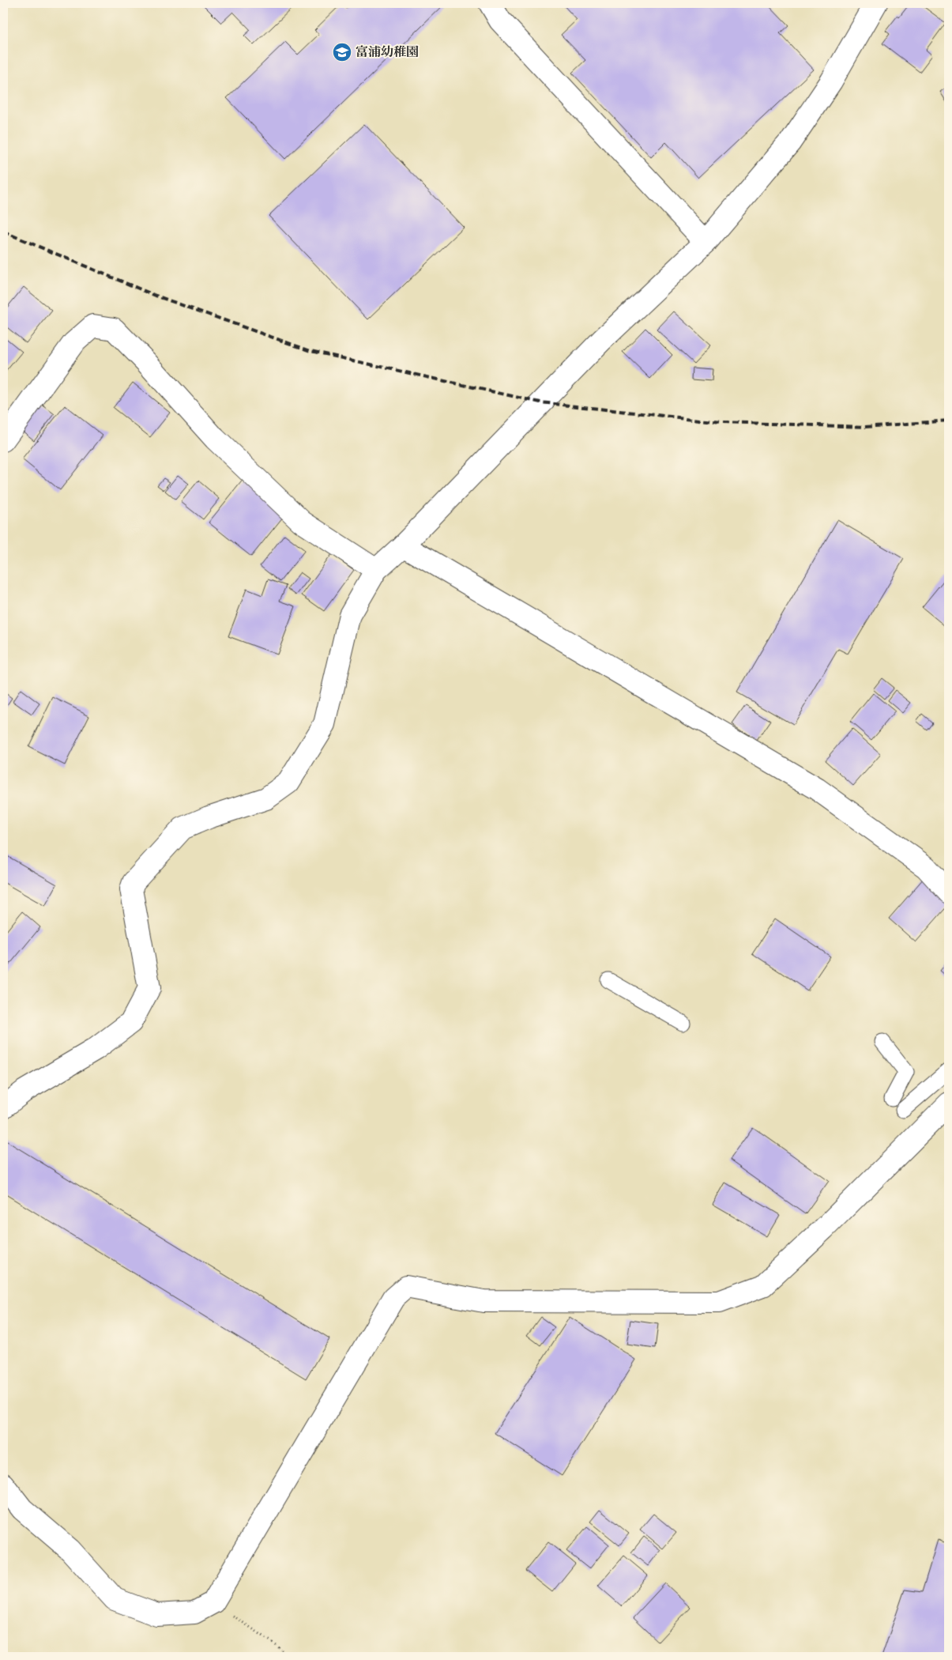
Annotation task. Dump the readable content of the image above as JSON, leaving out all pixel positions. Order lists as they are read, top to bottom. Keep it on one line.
{"places":{"school or university":["富浦幼稚園"]}}
